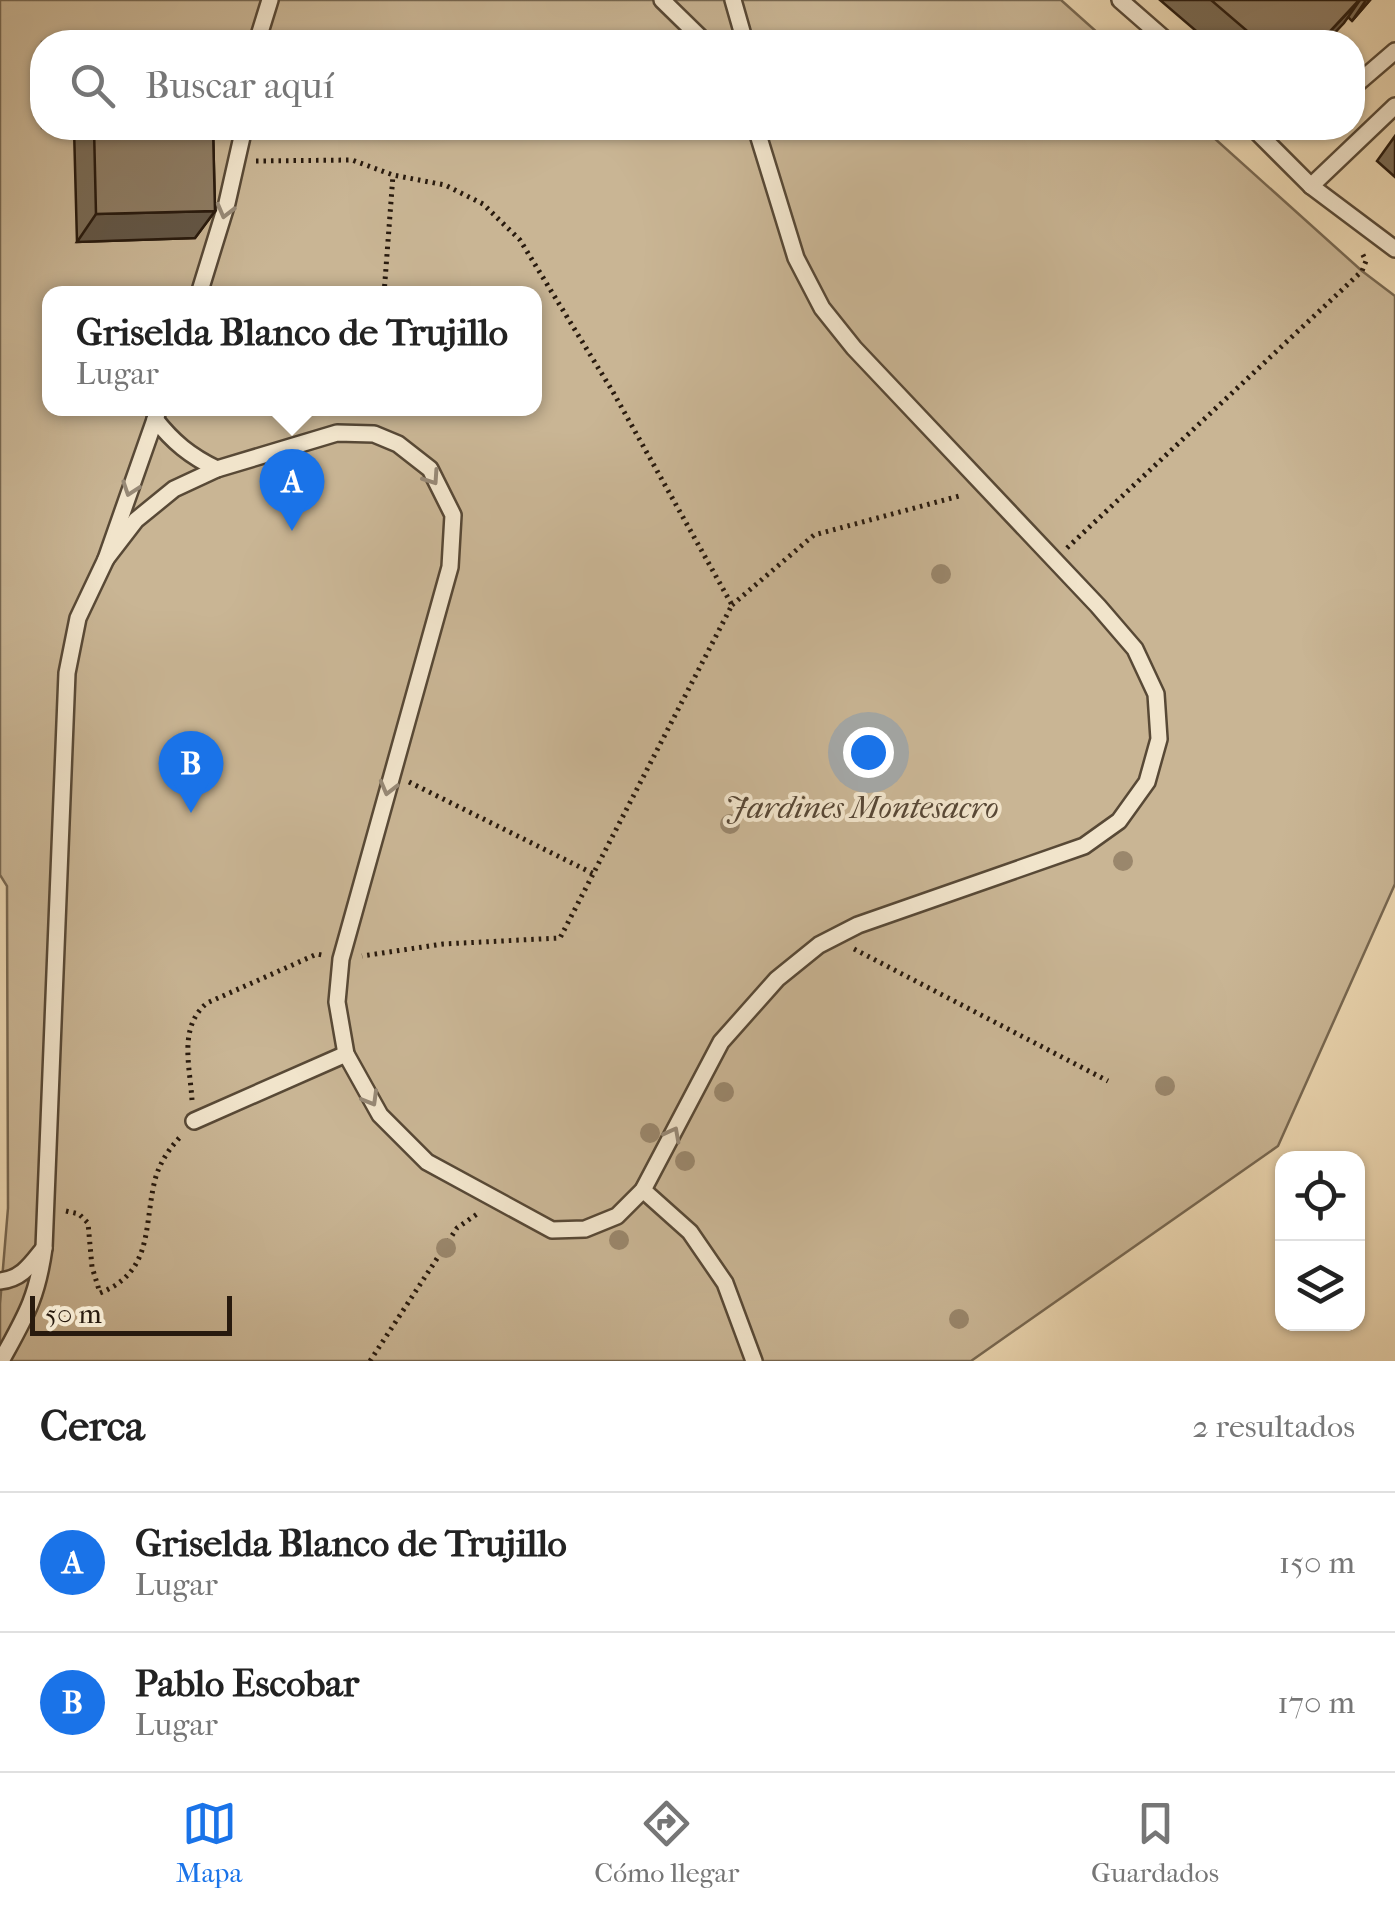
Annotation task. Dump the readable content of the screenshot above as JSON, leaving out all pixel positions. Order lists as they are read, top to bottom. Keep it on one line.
{"parks":["Jardines Montesacro"],"scale_bar":"50 m","page":{"search":"Buscar aquí","popup":["Griselda Blanco de Trujillo","Lugar"],"pins":["A","B"],"scale":"50 m","heading":["Cerca","2 resultados"],"list":[{"mark":"A","name":"Griselda Blanco de Trujillo","note":"Lugar","value":"150 m"},{"mark":"B","name":"Pablo Escobar","note":"Lugar","value":"170 m"}],"nav":["Mapa","Cómo llegar","Guardados"]}}
